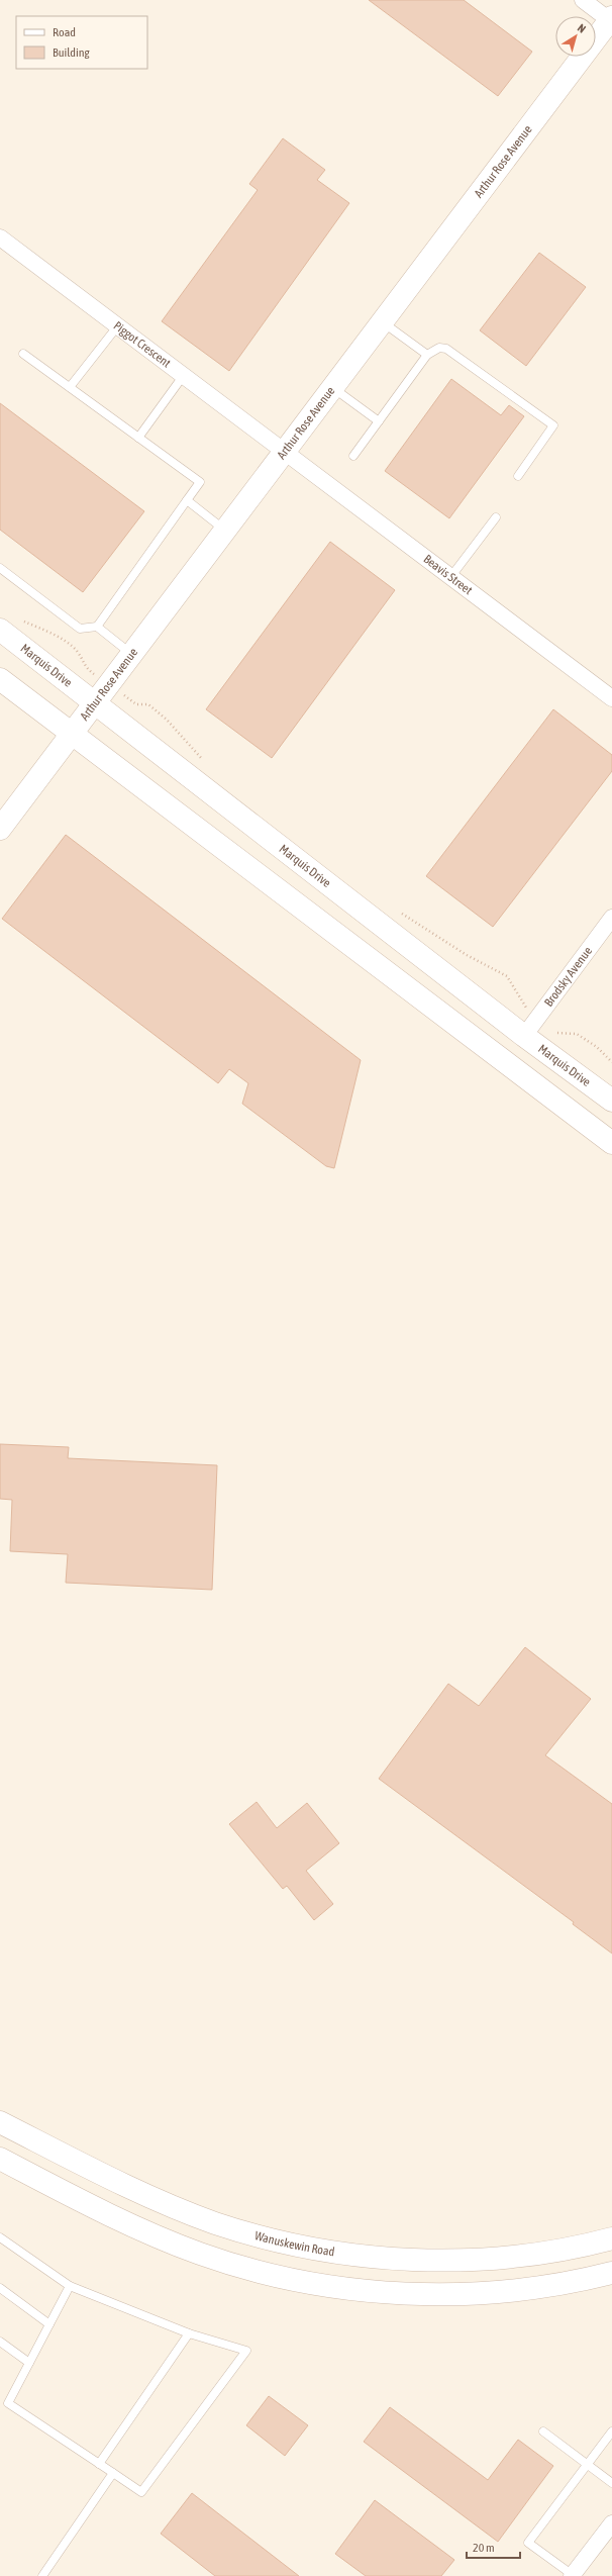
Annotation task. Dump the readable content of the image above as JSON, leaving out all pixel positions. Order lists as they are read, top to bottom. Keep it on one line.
{"streets":{"main road":["Arthur Rose Avenue","Marquis Drive","Wanuskewin Road"],"street":["Piggot Crescent","Beavis Street","Brodsky Avenue"]},"crossings":[["Arthur Rose Avenue","Piggot Crescent"],["Arthur Rose Avenue","Beavis Street"],["Arthur Rose Avenue","Marquis Drive"],["Piggot Crescent","Beavis Street"],["Marquis Drive","Brodsky Avenue"]],"legend":["Road","Building"],"scale_bar":"20 m","north":"top right"}
